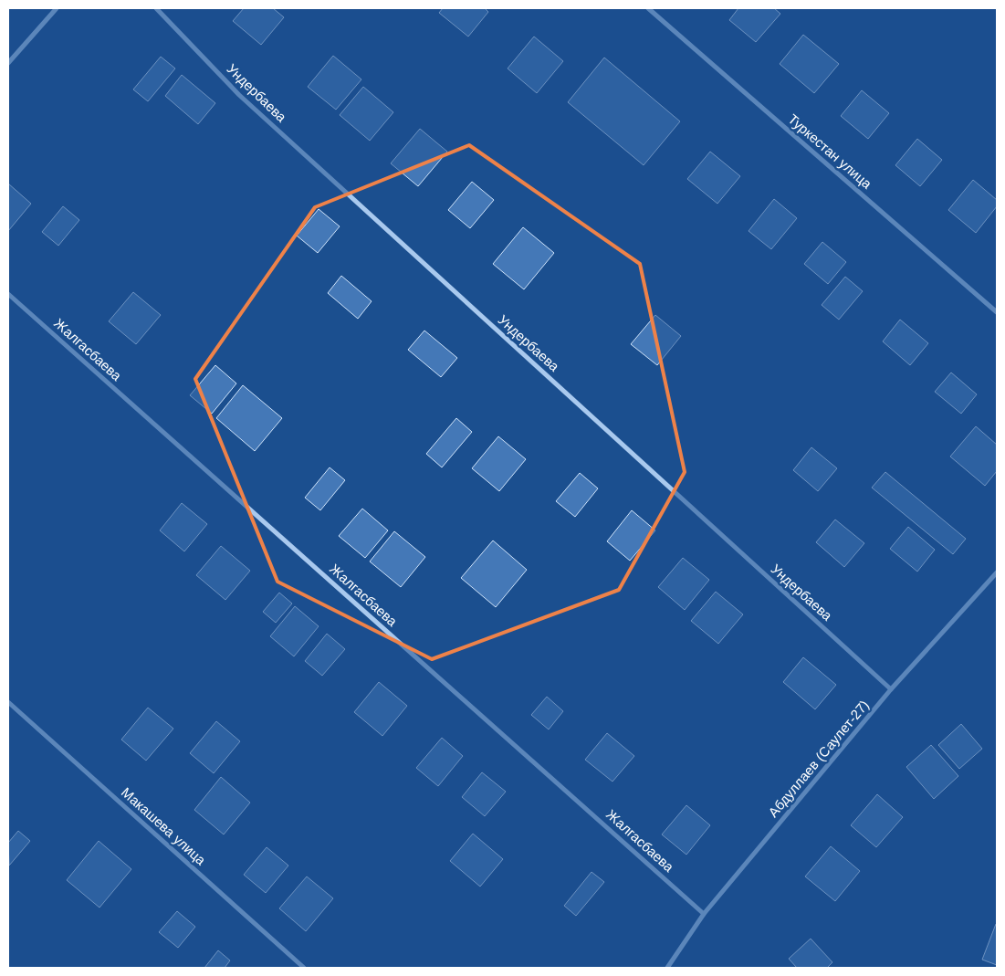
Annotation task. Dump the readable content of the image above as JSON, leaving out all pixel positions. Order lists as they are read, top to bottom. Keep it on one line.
{"streets":{"street":["Ундербаева","Туркестан улица","Жалгасбаева","Абдуллаев (Саулет-27)","Макашева улица"]},"crossings":[["Ундербаева","Абдуллаев (Саулет-27)"],["Жалгасбаева","Абдуллаев (Саулет-27)"]]}
